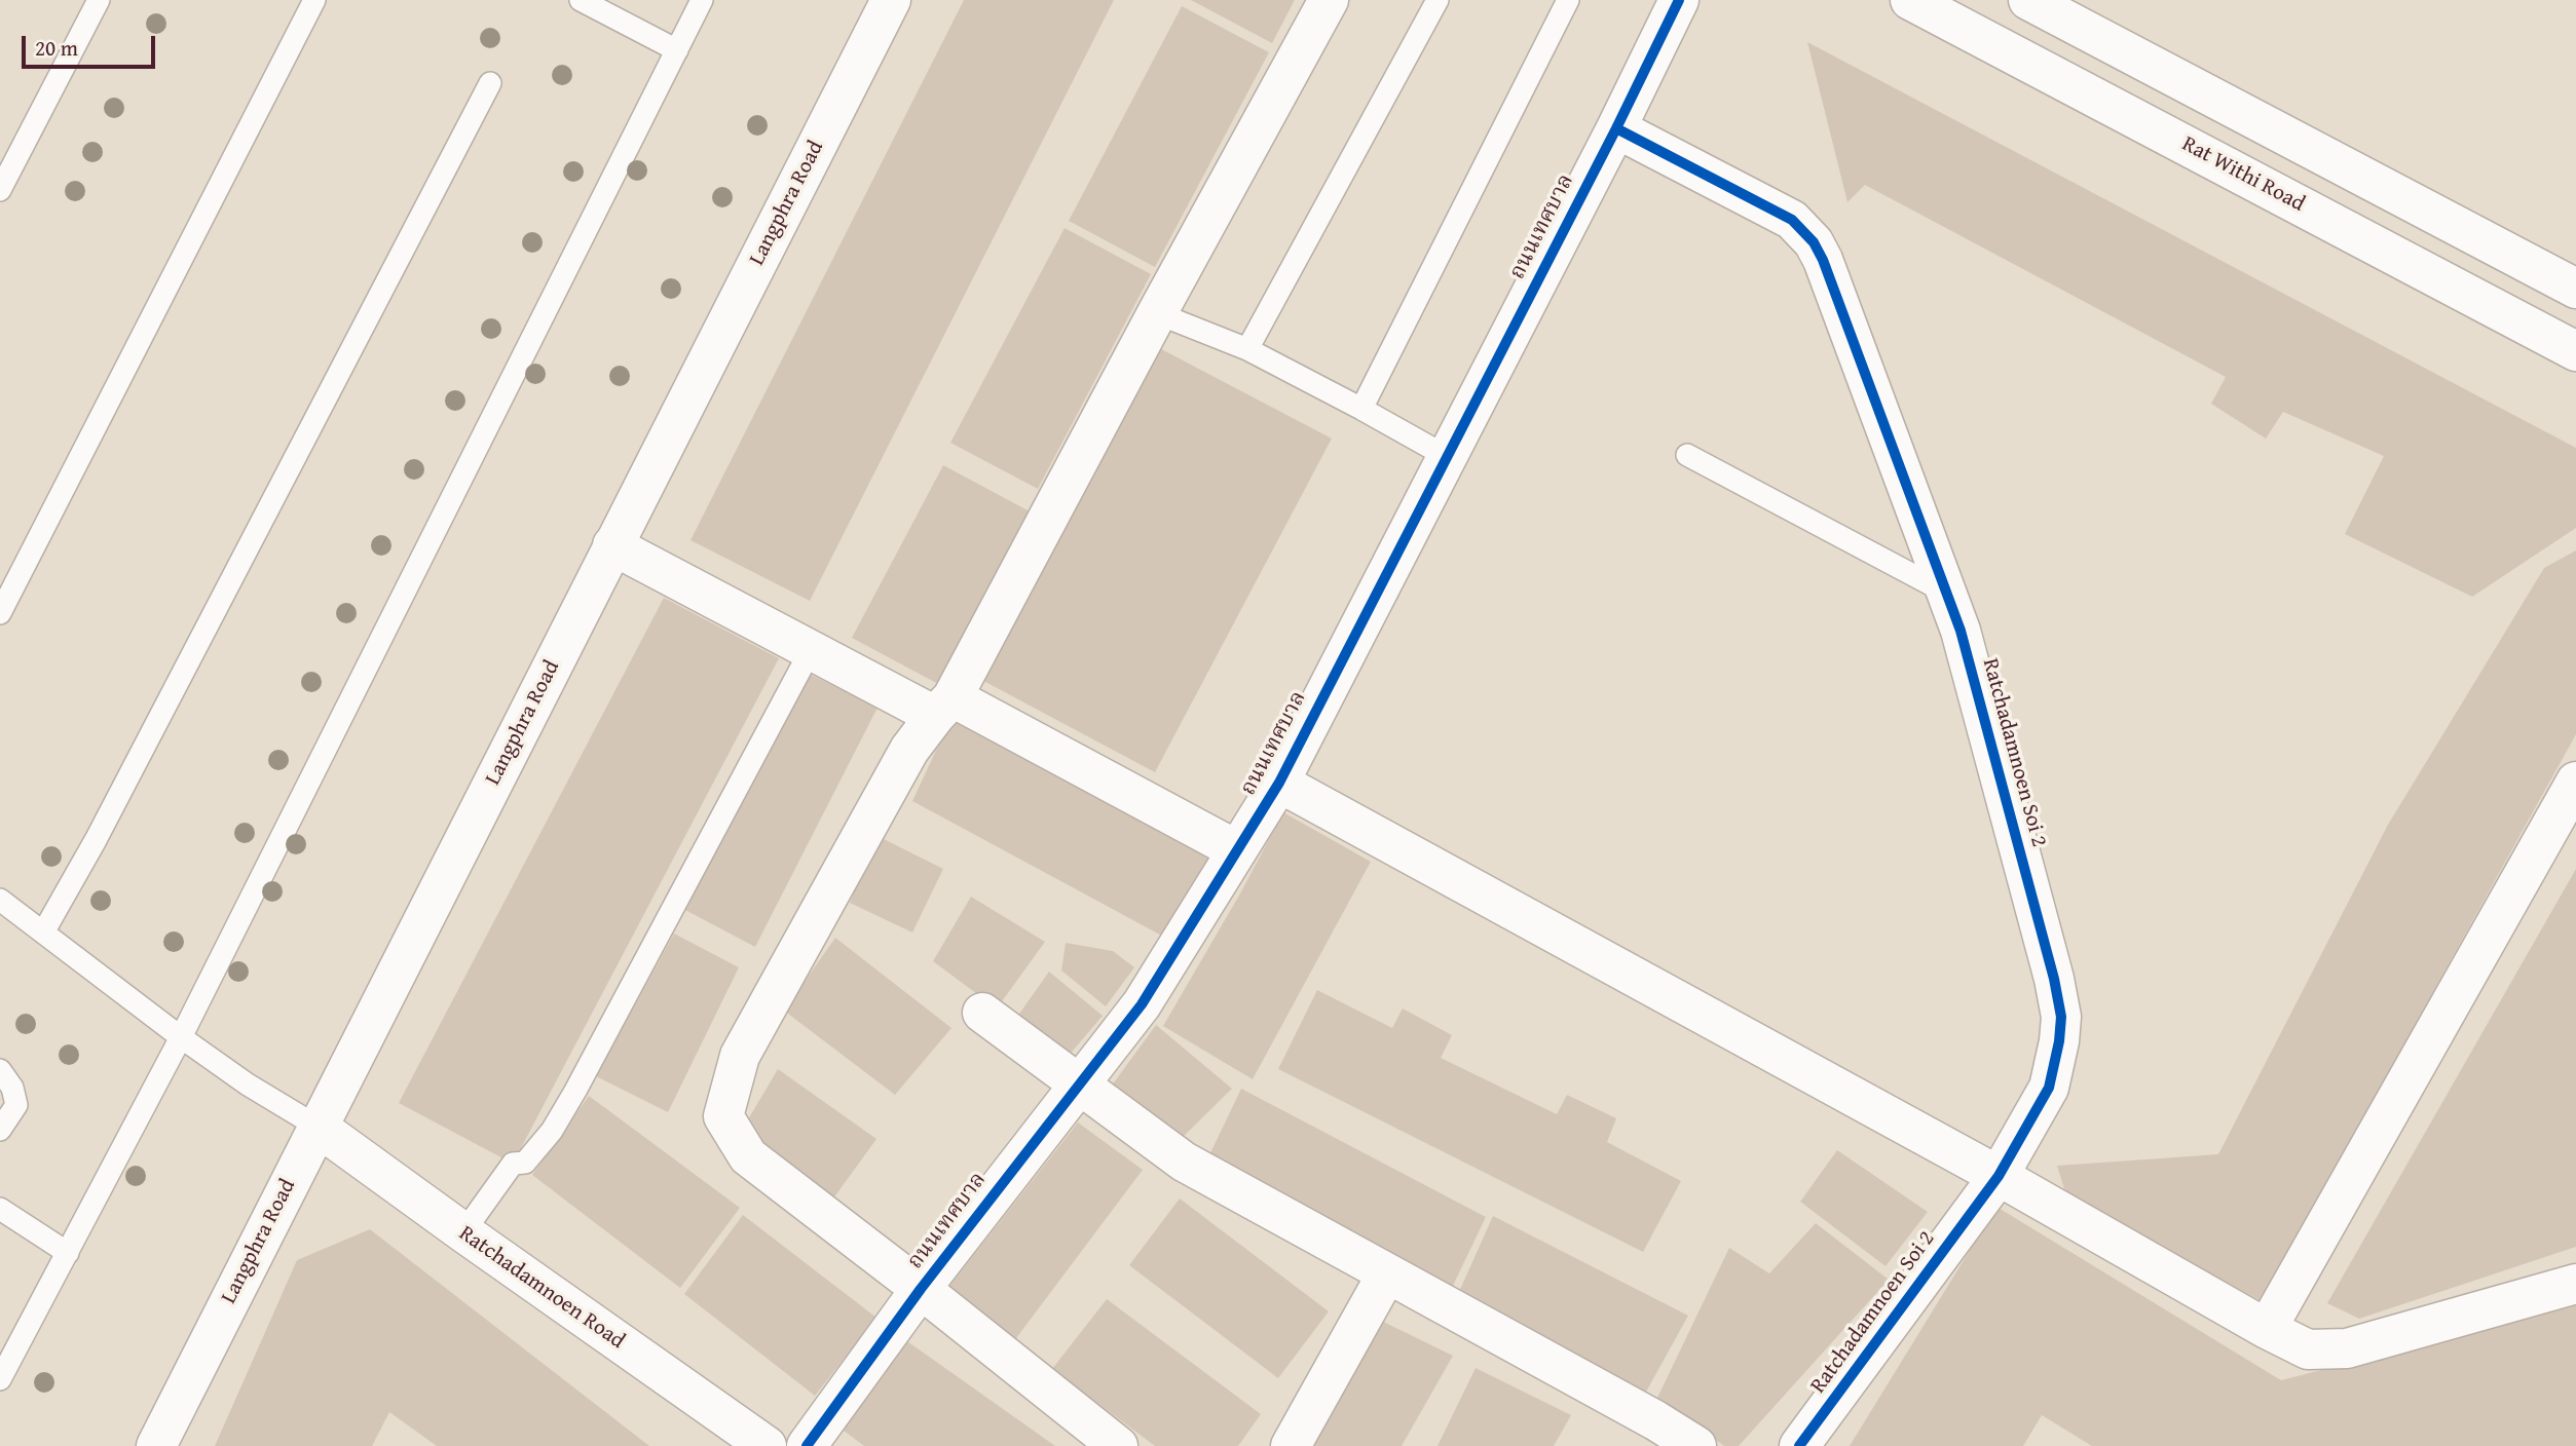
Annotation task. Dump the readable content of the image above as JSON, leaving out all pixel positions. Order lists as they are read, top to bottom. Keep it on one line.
{"streets":{"street":["Rat Withi Road","Langphra Road","ถนนเทศบาล","Ratchadamnoen Soi 2","Ratchadamnoen Road"]},"crossings":[["Langphra Road","Ratchadamnoen Road"],["ถนนเทศบาล","Ratchadamnoen Soi 2"]],"scale_bar":"20 m"}
